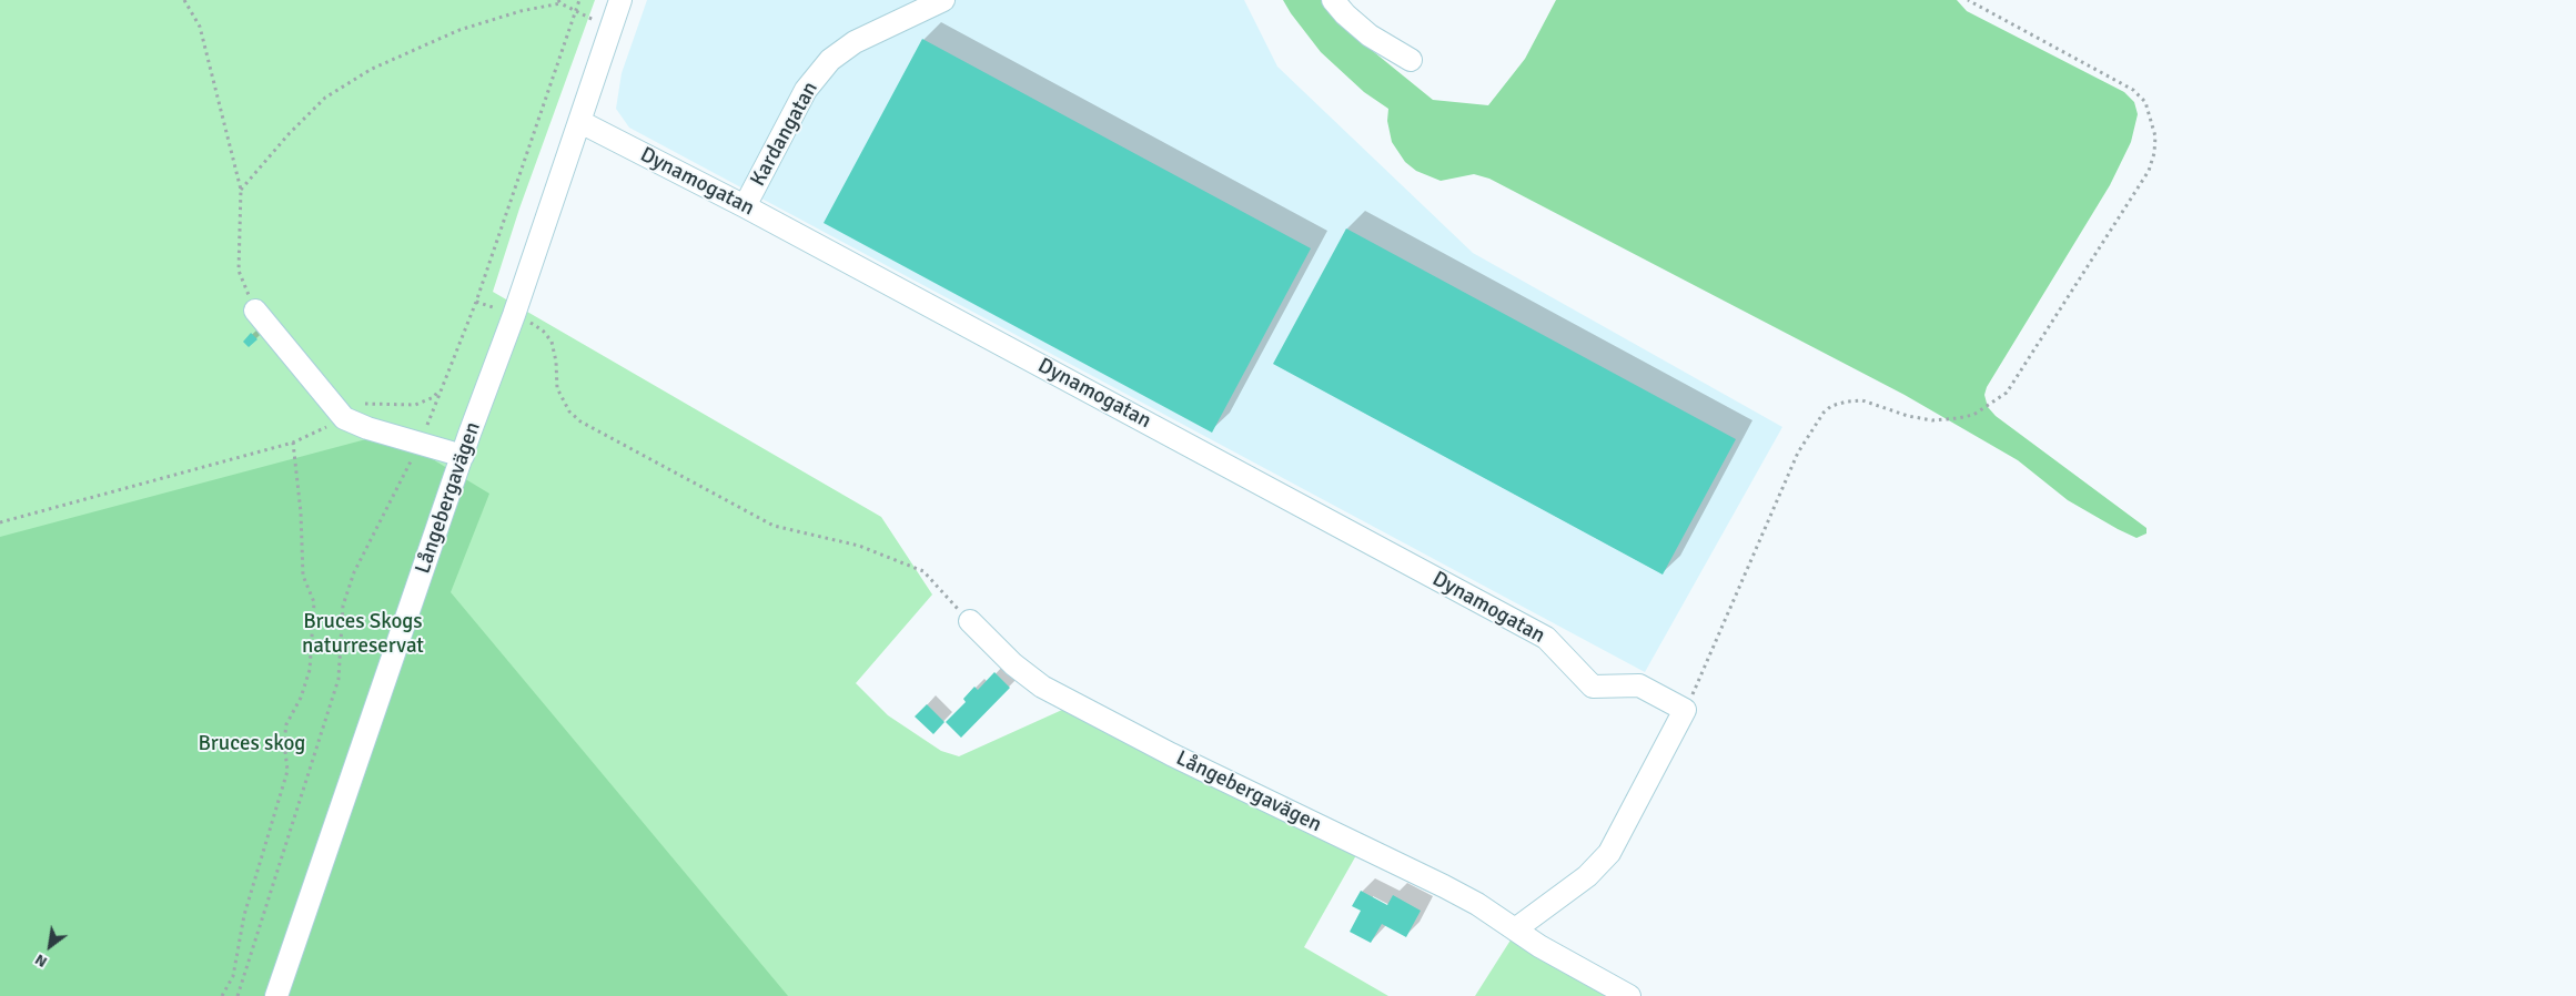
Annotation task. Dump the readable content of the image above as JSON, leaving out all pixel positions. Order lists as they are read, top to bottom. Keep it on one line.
{"streets":{"street":["Kardangatan","Dynamogatan","Långebergavägen"]},"crossings":[["Kardangatan","Dynamogatan"],["Dynamogatan","Långebergavägen"]],"parks":["Bruces Skogs naturreservat","Bruces skog"],"north":"bottom left"}
